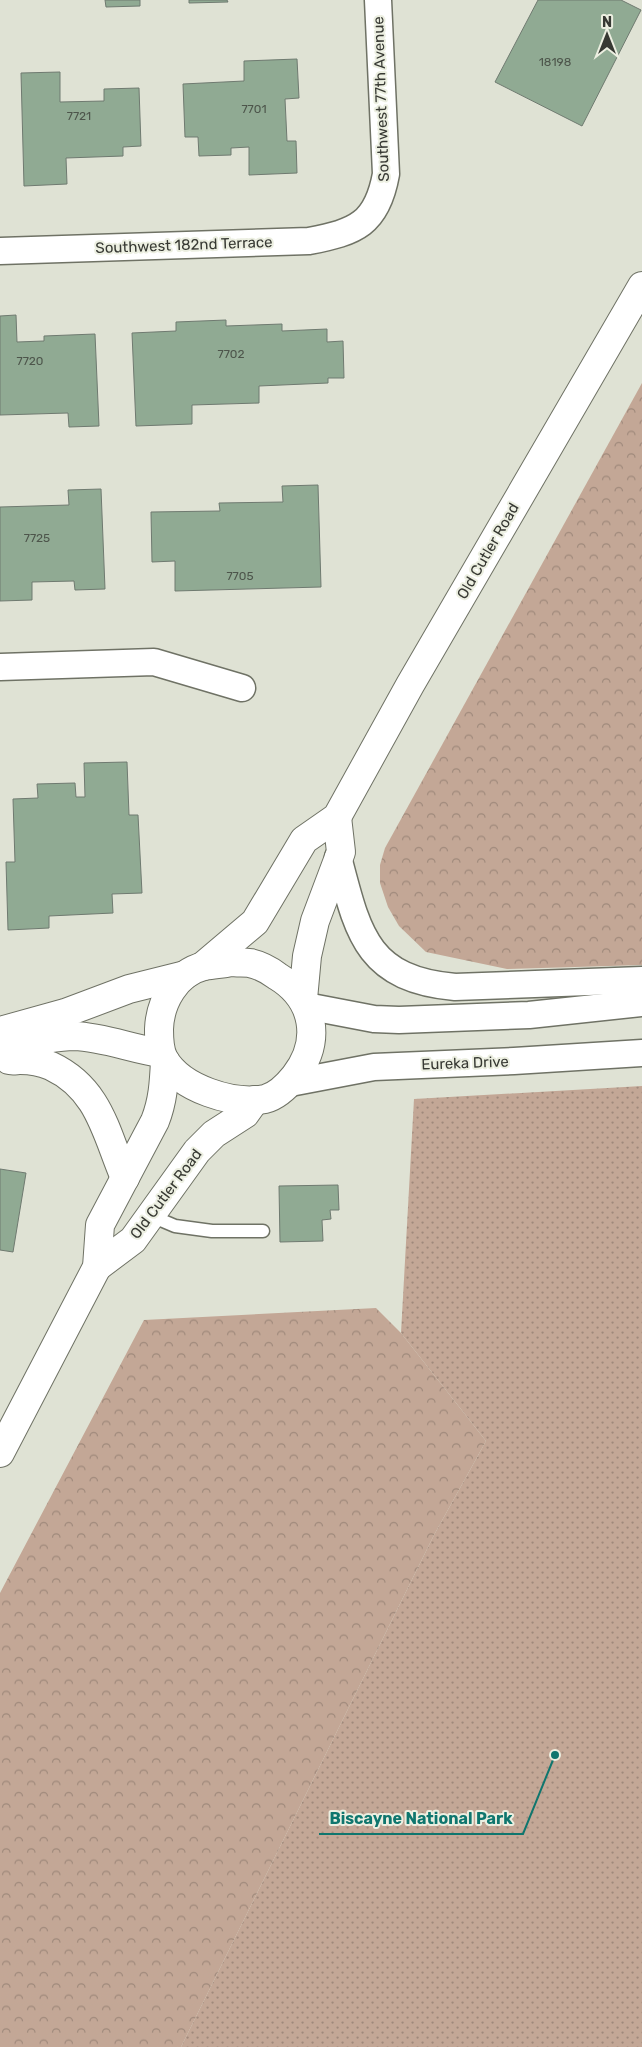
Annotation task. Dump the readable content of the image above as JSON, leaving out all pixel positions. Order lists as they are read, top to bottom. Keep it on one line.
{"streets":{"main road":["Old Cutler Road"],"street":["Southwest 77th Avenue","Southwest 182nd Terrace","Eureka Drive"]},"crossings":[["Southwest 77th Avenue","Southwest 182nd Terrace"],["Old Cutler Road","Eureka Drive"]],"places":["Biscayne National Park"],"house_numbers":["18198","7701","7721","7702","7720","7725","7705"],"north":"top"}
